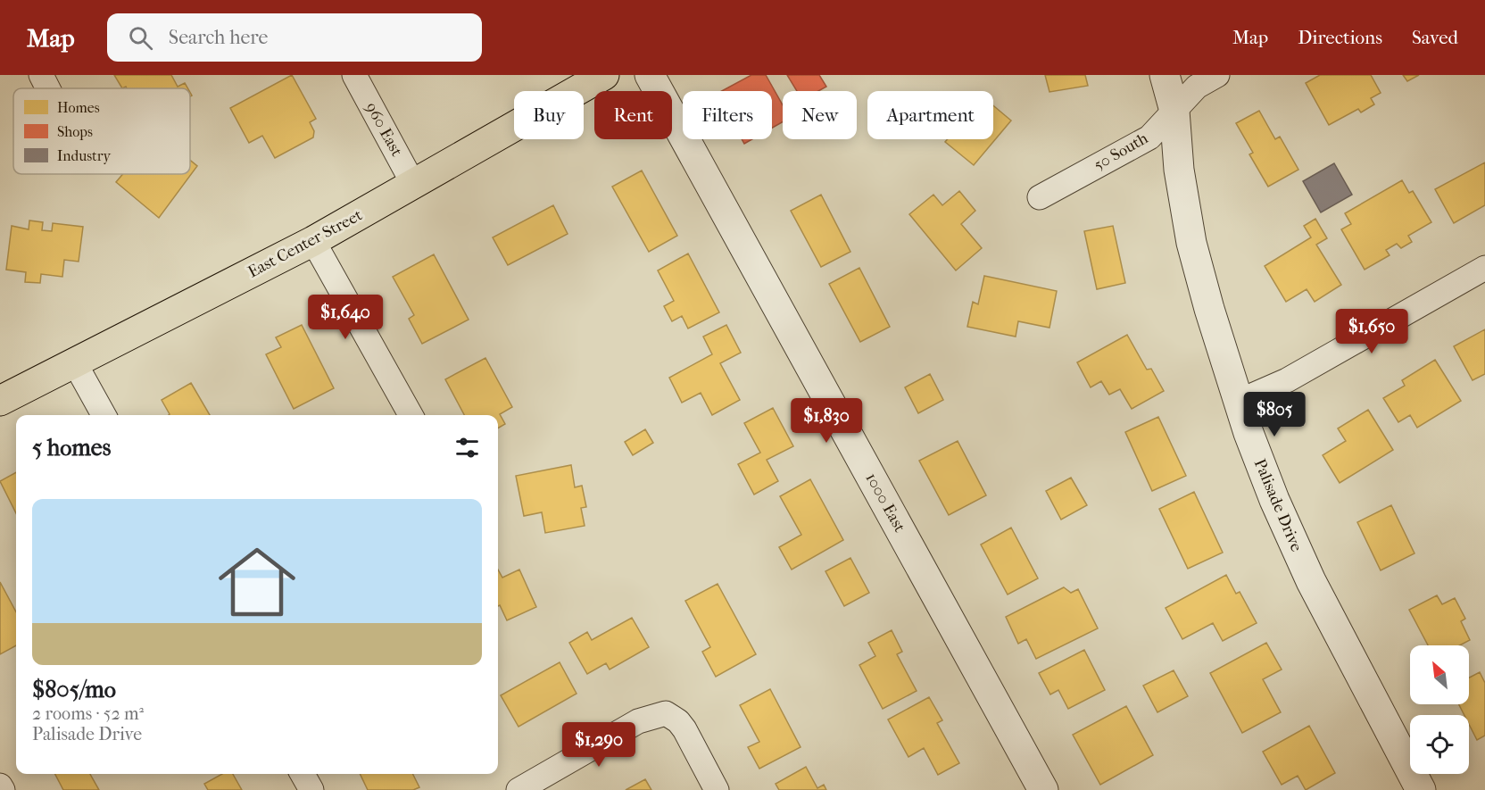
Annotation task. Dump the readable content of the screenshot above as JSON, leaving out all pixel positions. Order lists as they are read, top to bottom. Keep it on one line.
{"streets":{"main road":["East Center Street"],"street":["960 East","50 South","1000 East","Palisade Drive"]},"crossings":[["960 East","East Center Street"],["50 South","Palisade Drive"]],"legend":["Homes","Shops","Industry"],"north":"top left","page":{"header":"Map","search":"Search here","nav":["Map","Directions","Saved"],"chip":["Buy","Rent","Filters","New","Apartment"],"price":["$1,640","$1,650","$805","$1,830","$1,290"],"heading":"5 homes","list":[{"name":"$805/mo","note":"2 rooms · 52 m² · Palisade Drive"}]}}
